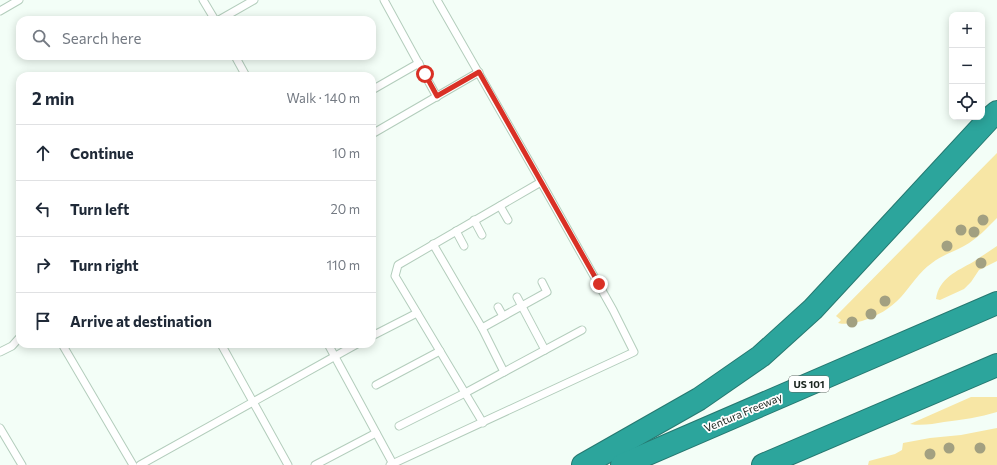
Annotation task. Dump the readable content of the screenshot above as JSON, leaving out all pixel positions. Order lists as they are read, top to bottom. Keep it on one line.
{"streets":{"highway":["US 101","Ventura Freeway"]},"page":{"map_buttons":["+","−"],"search":"Search here","heading":["2 min","Walk · 140 m"],"list":[["Continue","10 m"],["Turn left","20 m"],["Turn right","110 m"],"Arrive at destination"]}}
